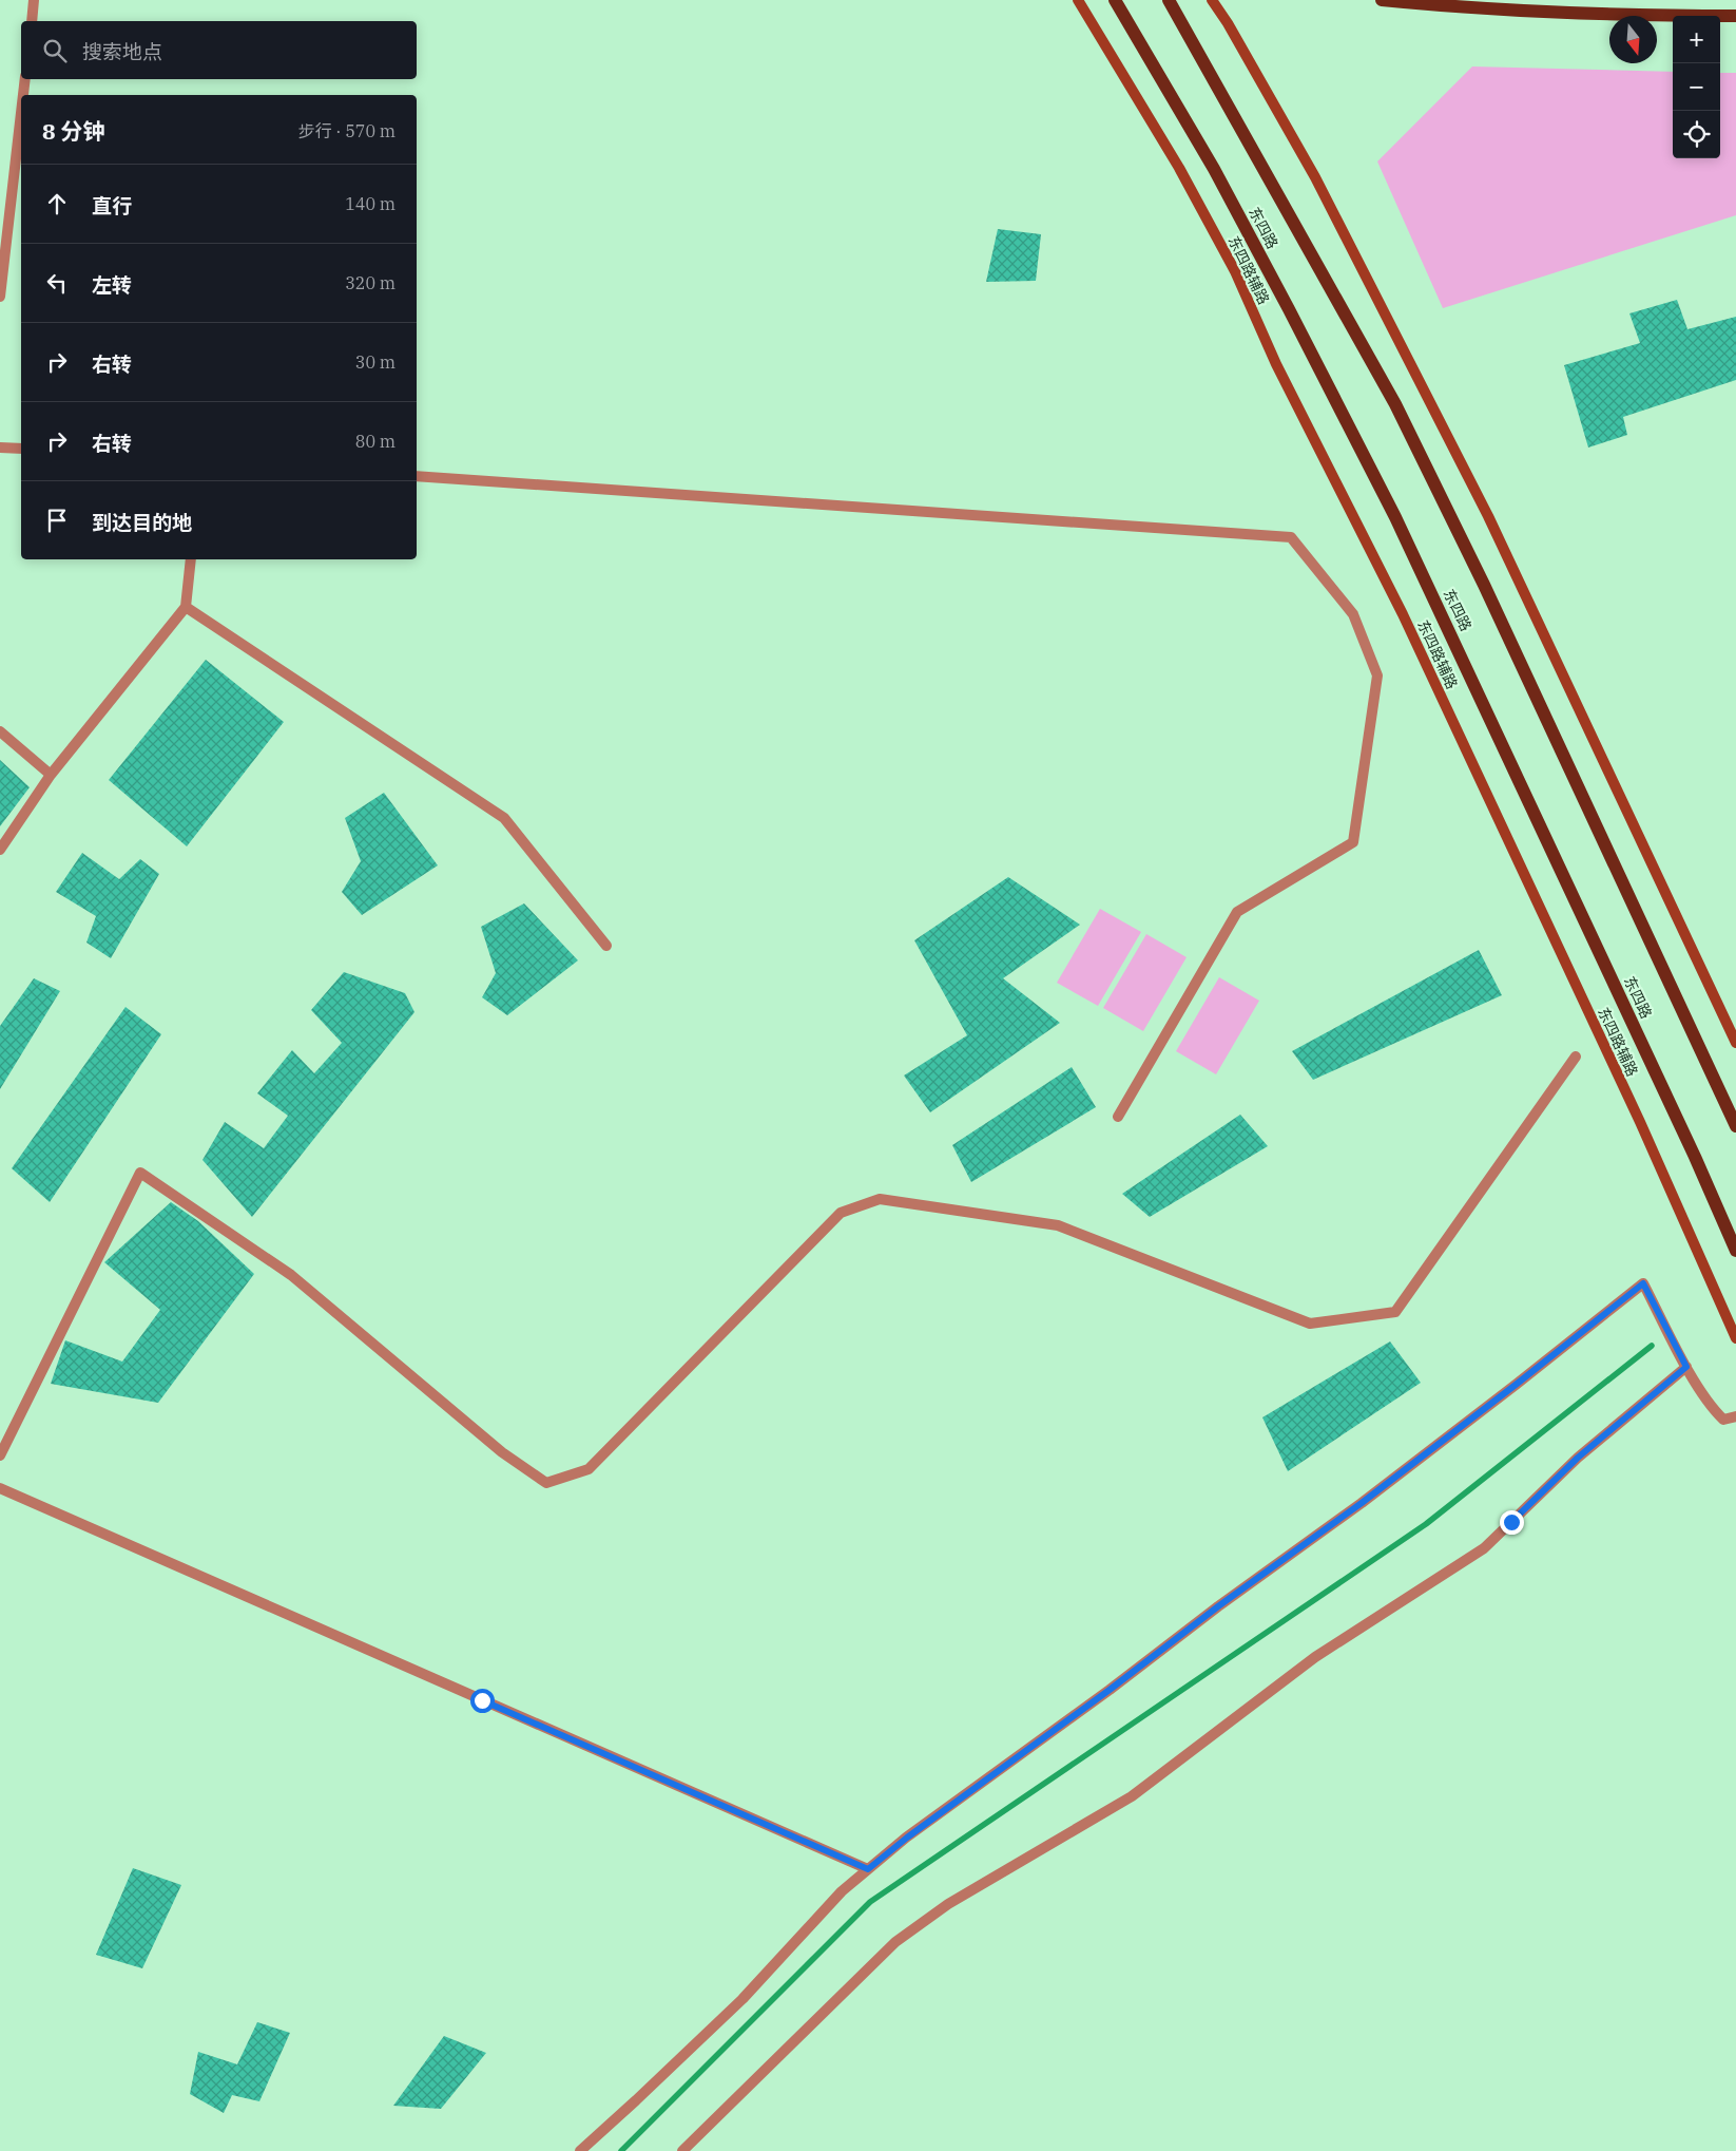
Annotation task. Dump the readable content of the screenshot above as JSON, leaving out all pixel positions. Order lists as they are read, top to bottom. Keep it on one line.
{"streets":{"main road":["东四路","东四路辅路"]},"north":"bottom","page":{"map_buttons":["+","−"],"search":"搜索地点","heading":["8 分钟","步行 · 570 m"],"list":[["直行","140 m"],["左转","320 m"],["右转","30 m"],["右转","80 m"],"到达目的地"]}}
